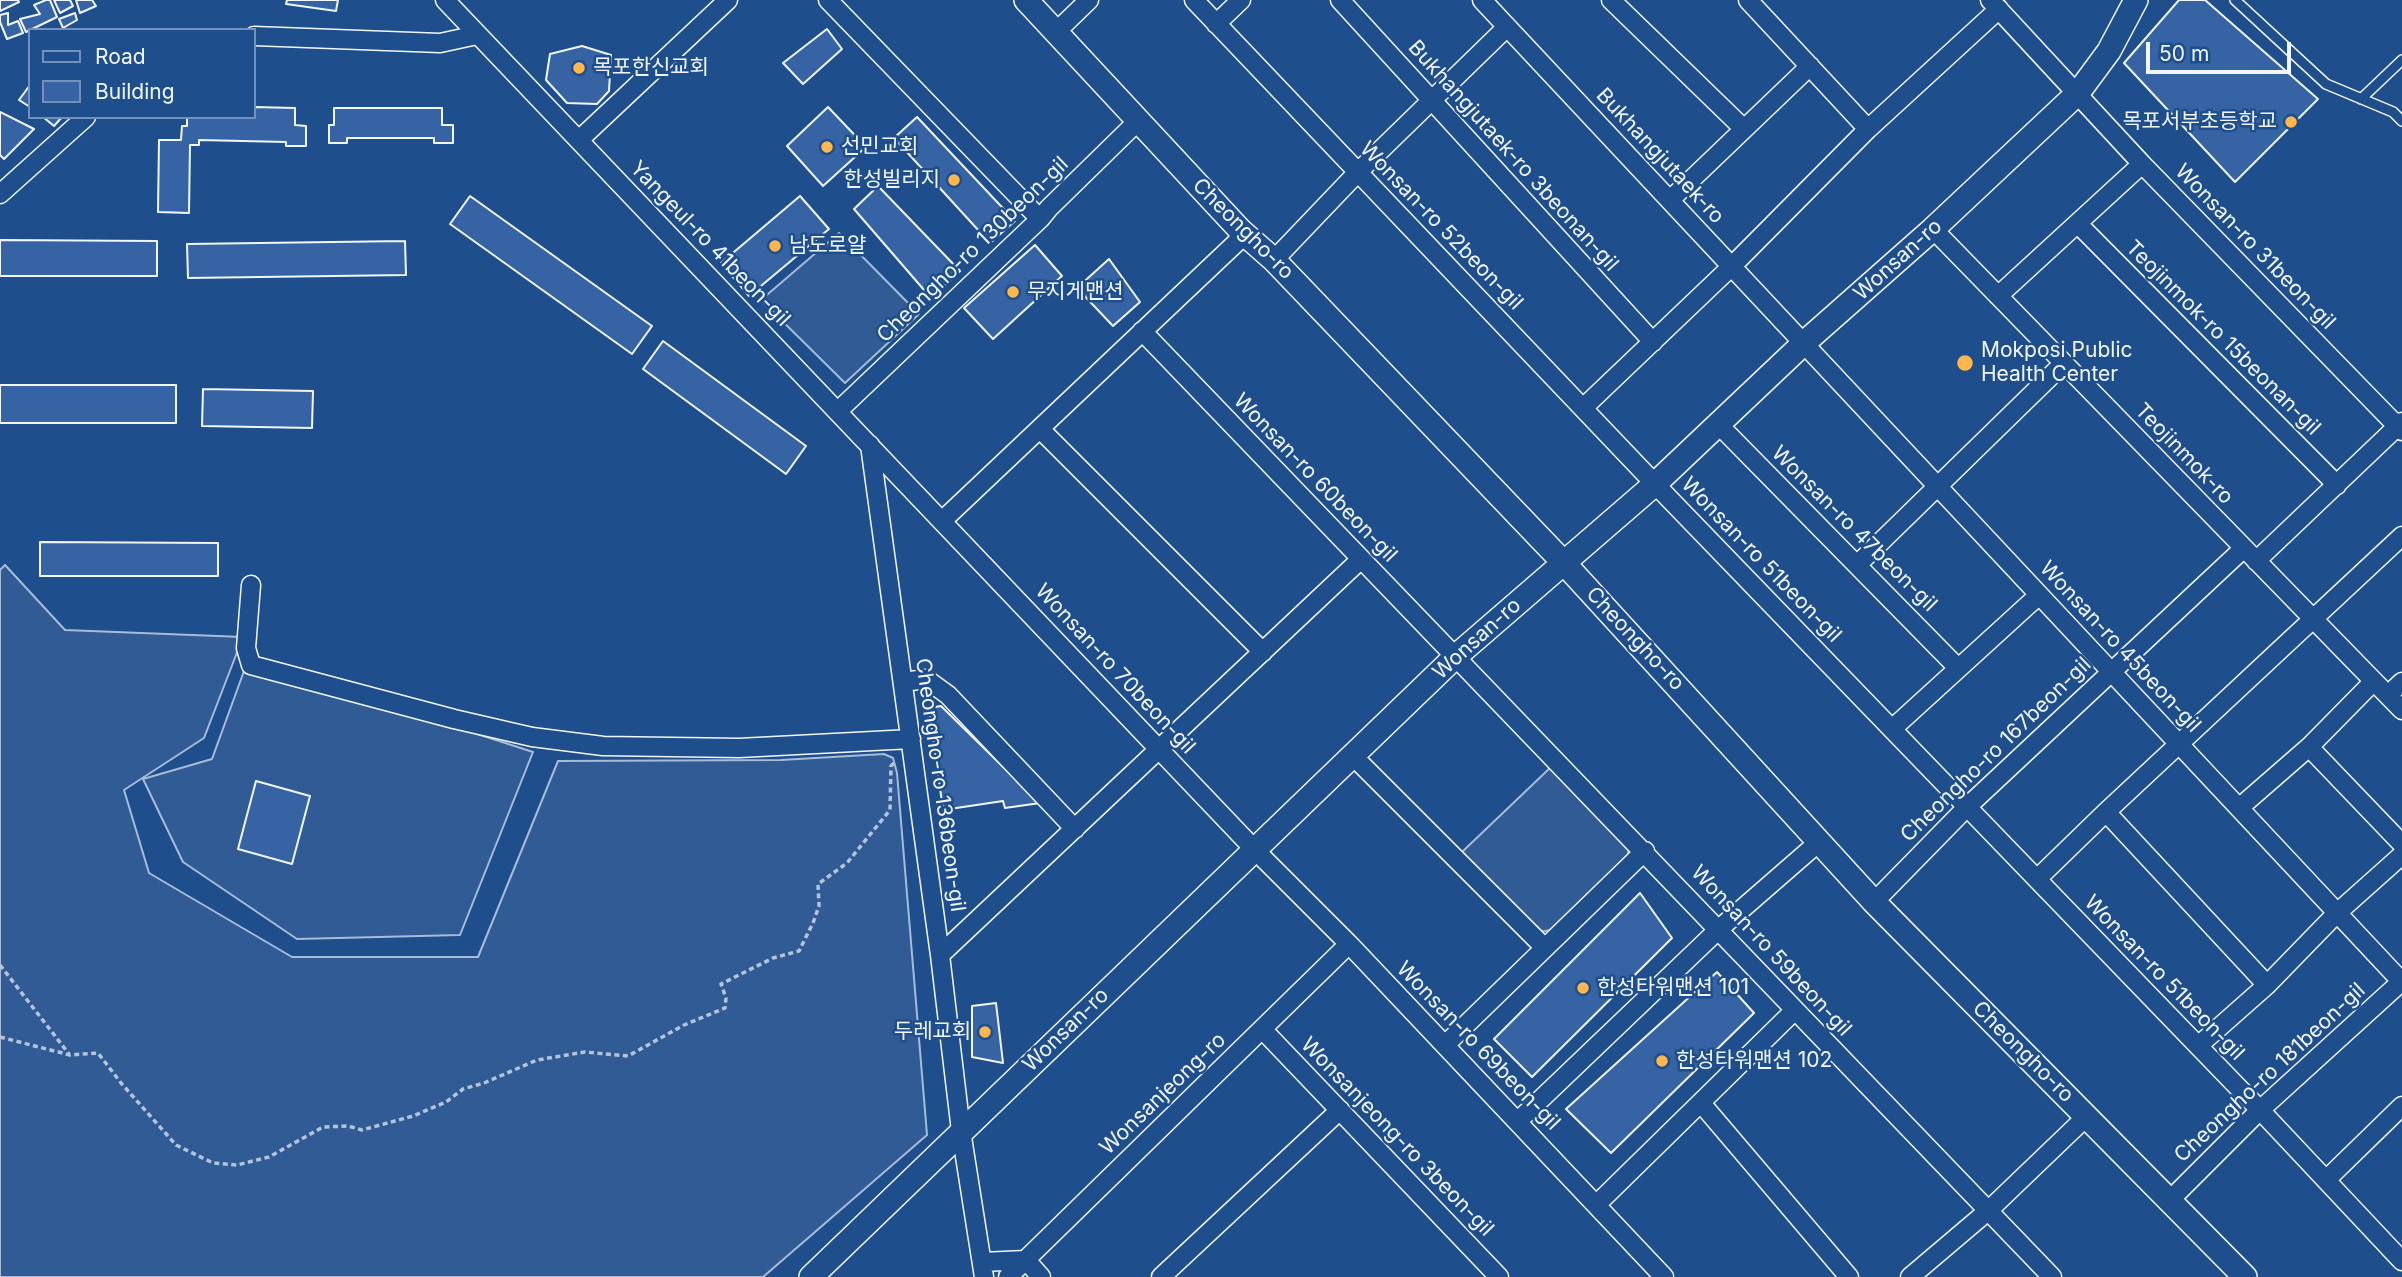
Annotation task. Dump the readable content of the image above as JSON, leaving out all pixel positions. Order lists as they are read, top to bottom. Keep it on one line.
{"streets":{"street":["Bukhangjutaek-ro 3beonan-gil","Bukhangjutaek-ro","Wonsan-ro 52beon-gil","Cheongho-ro","Yangeul-ro 41beon-gil","Wonsan-ro 31beon-gil","Cheongho-ro 130beon-gil","Wonsan-ro","Teojinmok-ro 15beonan-gil","Teojinmok-ro","Wonsan-ro 60beon-gil","Wonsan-ro 47beon-gil","Wonsan-ro 51beon-gil","Wonsan-ro 45beon-gil","Wonsan-ro 70beon-gil","Cheongho-ro 167beon-gil","Cheongho-ro 136beon-gil","Wonsan-ro 59beon-gil","Wonsan-ro 69beon-gil","Cheongho-ro 181beon-gil","Wonsanjeong-ro","Wonsanjeong-ro 3beon-gil"]},"crossings":[["Bukhangjutaek-ro","Wonsan-ro"],["Bukhangjutaek-ro","Wonsan-ro 45beon-gil"],["Wonsan-ro 52beon-gil","Wonsan-ro"],["Wonsan-ro 52beon-gil","Wonsan-ro 51beon-gil"],["Cheongho-ro","Cheongho-ro 130beon-gil"],["Cheongho-ro","Wonsan-ro"],["Cheongho-ro","Cheongho-ro 167beon-gil"],["Cheongho-ro","Cheongho-ro 181beon-gil"],["Yangeul-ro 41beon-gil","Cheongho-ro 130beon-gil"],["Yangeul-ro 41beon-gil","Wonsan-ro 70beon-gil"],["Yangeul-ro 41beon-gil","Cheongho-ro 136beon-gil"],["Wonsan-ro 31beon-gil","Wonsan-ro"],["Wonsan-ro","Teojinmok-ro"],["Wonsan-ro","Wonsan-ro 60beon-gil"],["Wonsan-ro","Wonsan-ro 47beon-gil"],["Wonsan-ro","Wonsan-ro 51beon-gil"],["Wonsan-ro","Wonsan-ro 45beon-gil"],["Wonsan-ro","Wonsan-ro 70beon-gil"],["Wonsan-ro","Cheongho-ro 136beon-gil"],["Wonsan-ro","Wonsan-ro 59beon-gil"],["Wonsan-ro","Wonsan-ro 69beon-gil"],["Teojinmok-ro","Cheongho-ro 167beon-gil"],["Wonsan-ro 60beon-gil","Wonsan-ro 59beon-gil"],["Wonsan-ro 51beon-gil","Cheongho-ro 167beon-gil"],["Wonsan-ro 51beon-gil","Cheongho-ro 181beon-gil"],["Wonsan-ro 45beon-gil","Cheongho-ro 167beon-gil"],["Wonsan-ro 45beon-gil","Cheongho-ro 181beon-gil"],["Wonsan-ro 70beon-gil","Wonsan-ro 69beon-gil"],["Wonsan-ro 69beon-gil","Wonsanjeong-ro"],["Wonsanjeong-ro","Wonsanjeong-ro 3beon-gil"]],"places":["목포한신교회","목포서부초등학교","선민교회","한성빌리지","남도로얄","무지게맨션","Mokposi Public Health Center","한성타워맨션 101","두레교회","한성타워맨션 102"],"legend":["Road","Building"],"scale_bar":"50 m"}
